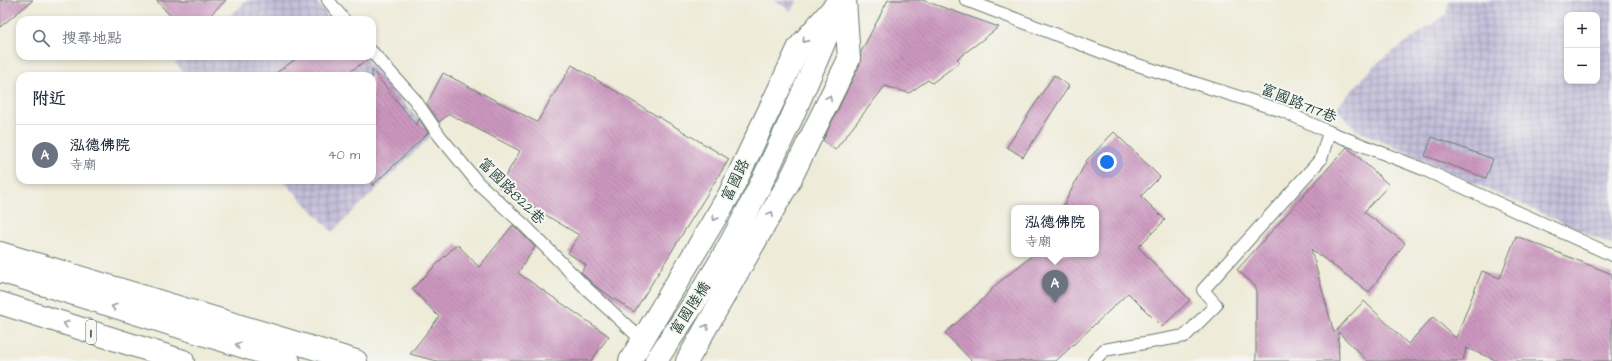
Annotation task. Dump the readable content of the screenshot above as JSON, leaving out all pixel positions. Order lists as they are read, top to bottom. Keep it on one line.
{"streets":{"main road":["富國路","富國陸橋","1"],"lane":["富國路717巷","富國路822巷"]},"crossings":[["富國路","富國路822巷"],["富國路","富國陸橋"]],"page":{"map_buttons":["+","−"],"search":"搜尋地點","heading":"附近","list":[{"mark":"A","name":"泓德佛院","note":"寺廟","value":"40 m"}],"popup":["泓德佛院","寺廟"],"pins":"A"}}
